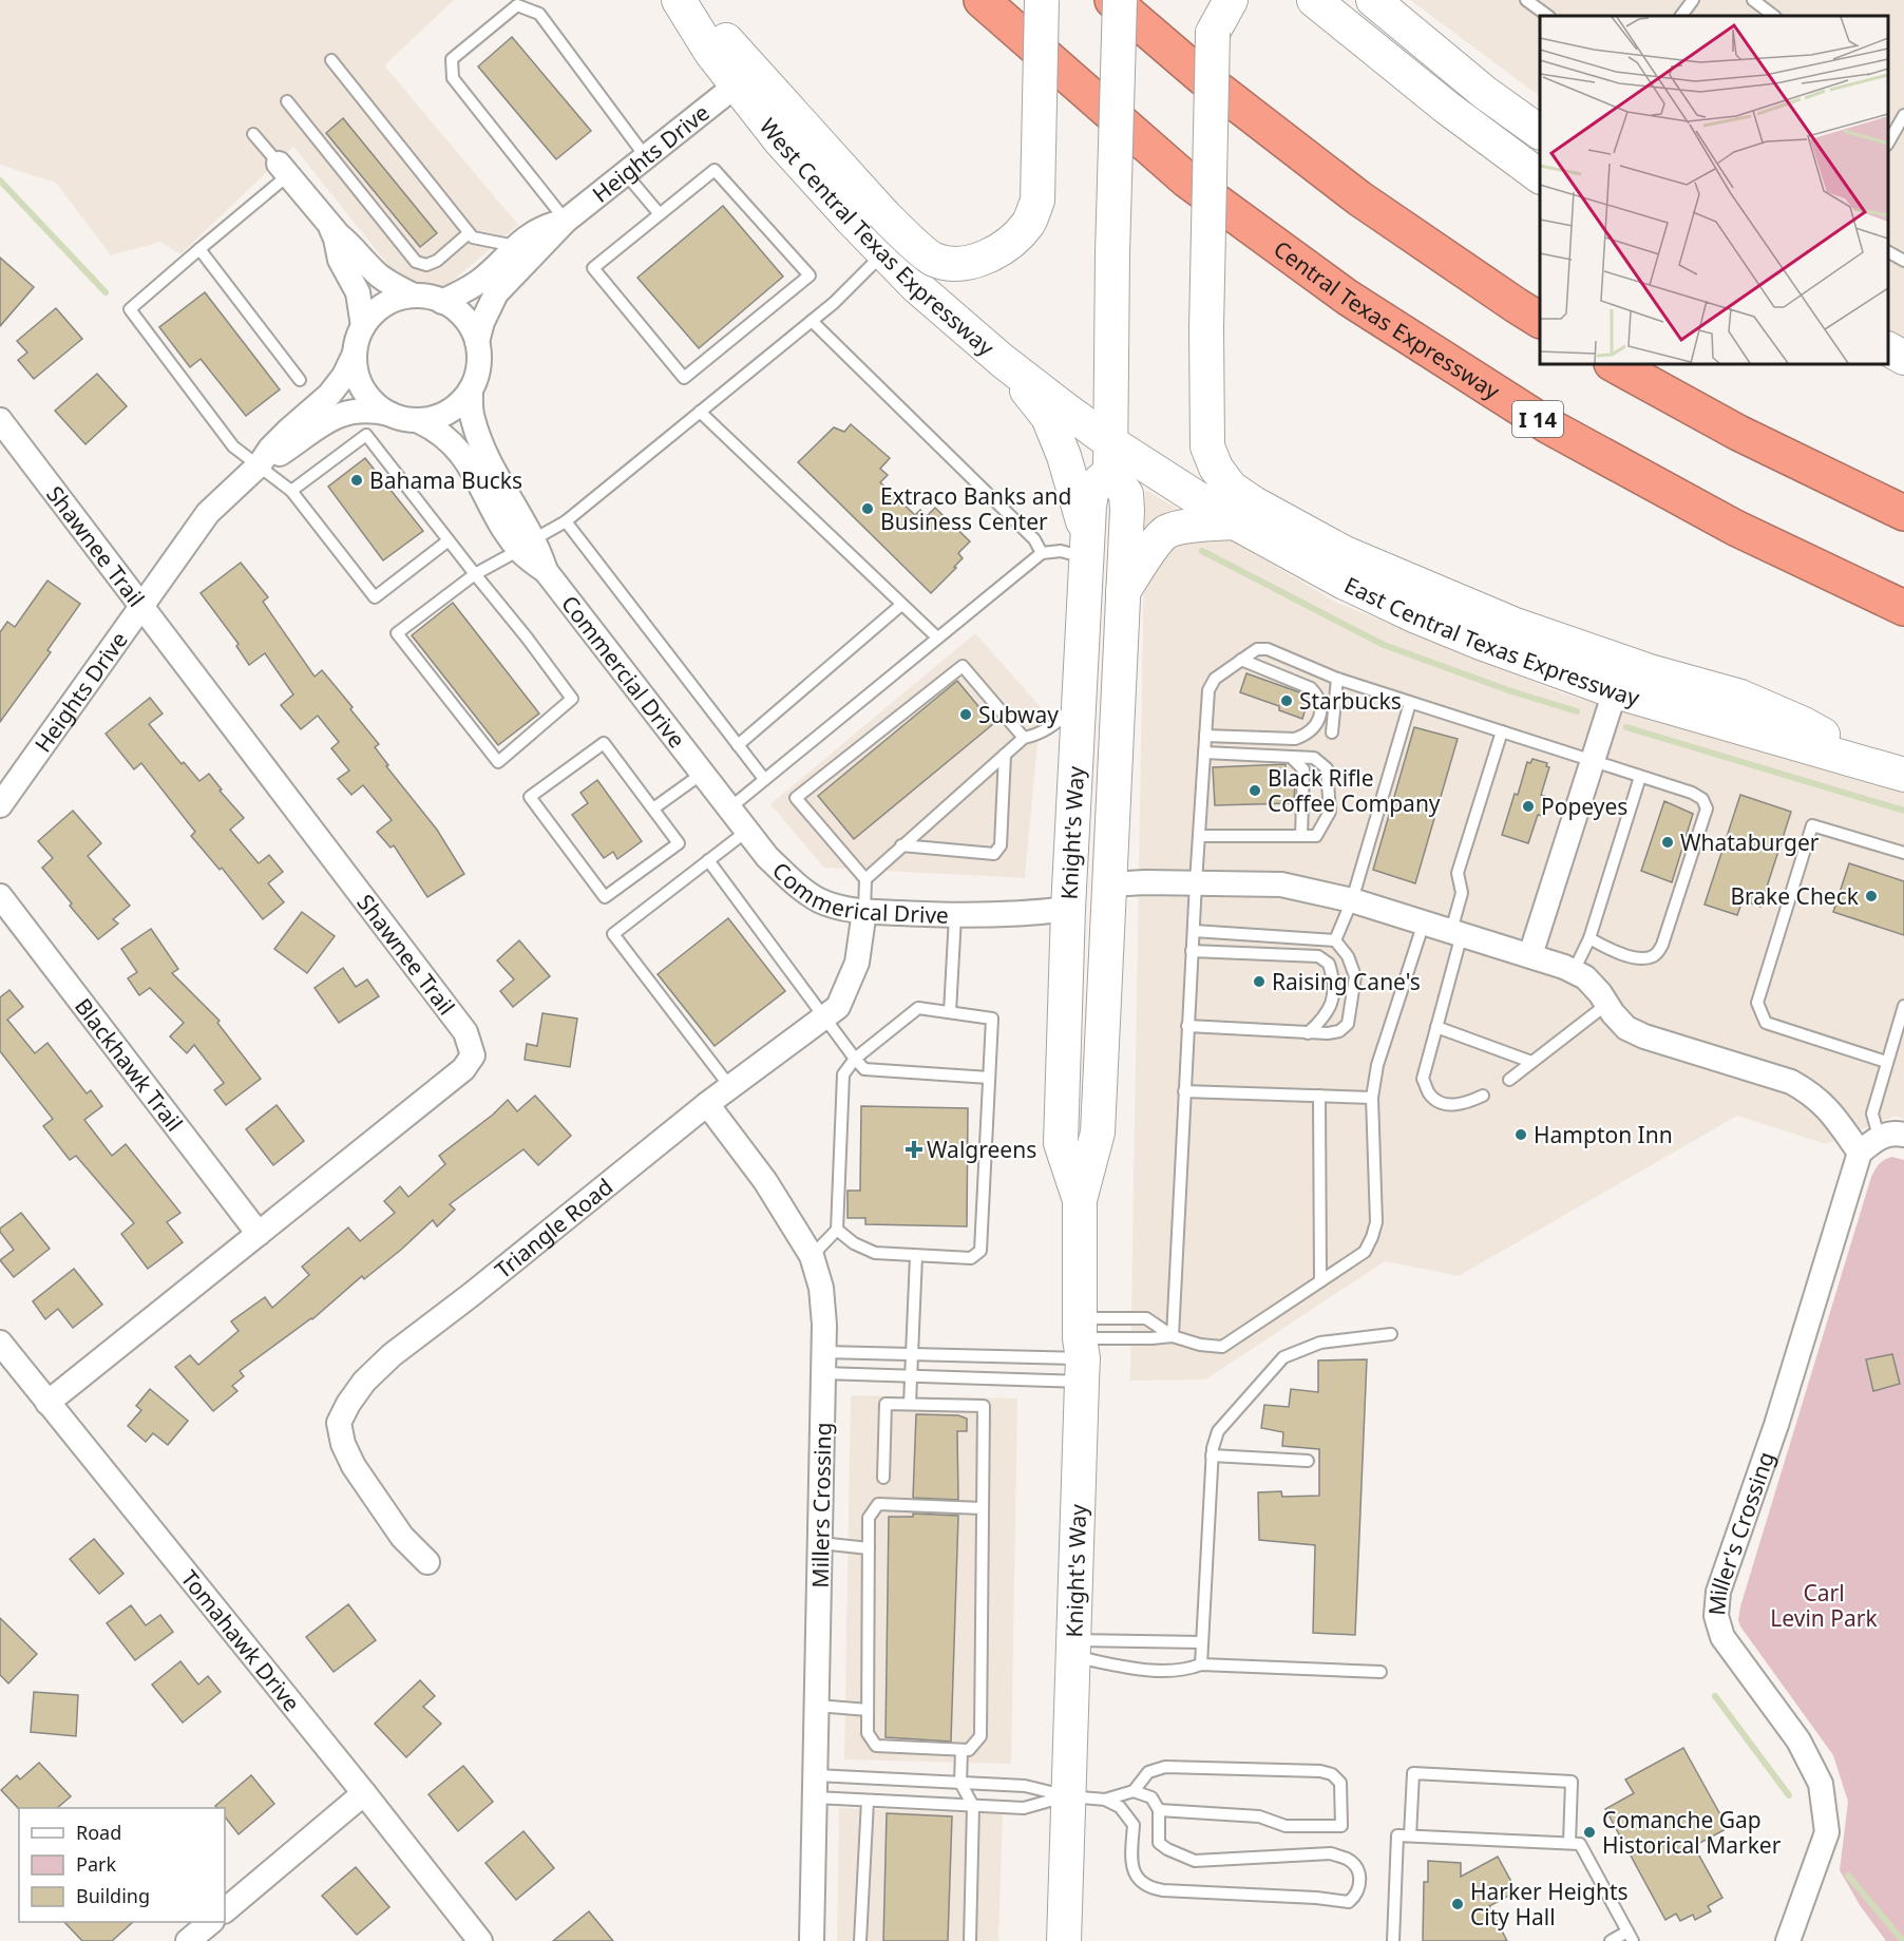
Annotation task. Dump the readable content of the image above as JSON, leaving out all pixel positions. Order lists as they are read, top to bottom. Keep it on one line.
{"streets":{"highway":["Central Texas Expressway","I 14"],"main road":["West Central Texas Expressway","East Central Texas Expressway","Knight's Way"],"street":["Heights Drive","Shawnee Trail","Commercial Drive","Commerical Drive","Blackhawk Trail","Triangle Road","Millers Crossing","Miller's Crossing","Tomahawk Drive"]},"crossings":[["Heights Drive","West Central Texas Expressway"],["Heights Drive","Shawnee Trail"],["West Central Texas Expressway","East Central Texas Expressway"],["West Central Texas Expressway","Knight's Way"],["Shawnee Trail","Blackhawk Trail"],["Shawnee Trail","Tomahawk Drive"],["East Central Texas Expressway","Knight's Way"],["Commercial Drive","Commerical Drive"],["Knight's Way","Commerical Drive"],["Commerical Drive","Triangle Road"],["Triangle Road","Millers Crossing"]],"parks":["Carl Levin Park"],"places":{"other":["Bahama Bucks","Extraco Banks and Business Center","Starbucks","Subway","Black Rifle Coffee Company","Popeyes","Whataburger","Brake Check","Raising Cane's","Hampton Inn","Comanche Gap Historical Marker","Harker Heights City Hall"],"health":["Walgreens"]},"legend":["Road","Park","Building"]}
